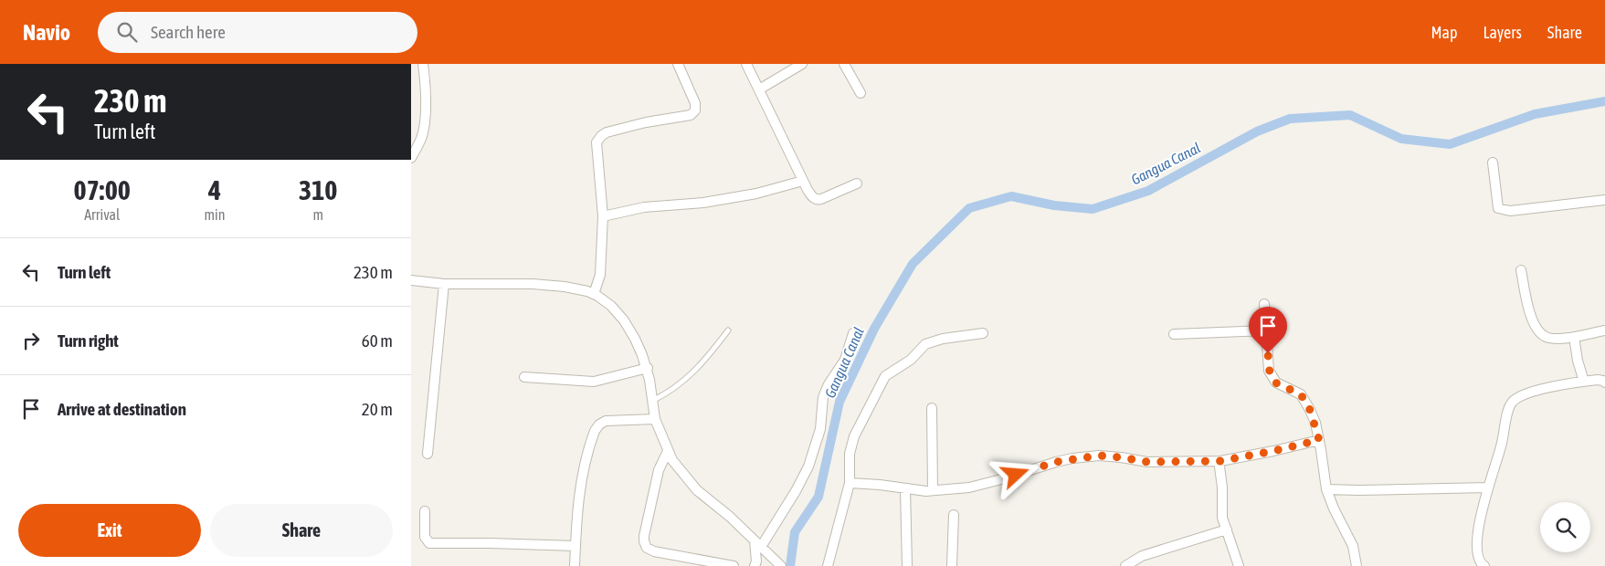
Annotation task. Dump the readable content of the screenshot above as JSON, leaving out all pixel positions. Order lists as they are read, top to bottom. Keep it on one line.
{"water":["Gangua Canal"],"page":{"header":"Navio","search":"Search here","nav":["Map","Layers","Share"],"turn":["230 m","Turn left"],"eta":["07:00","Arrival","4","min","310","m"],"list":[{"name":"Turn left","value":"230 m"},{"name":"Turn right","value":"60 m"},{"name":"Arrive at destination","value":"20 m"}],"buttons":["Exit","Share"]}}
